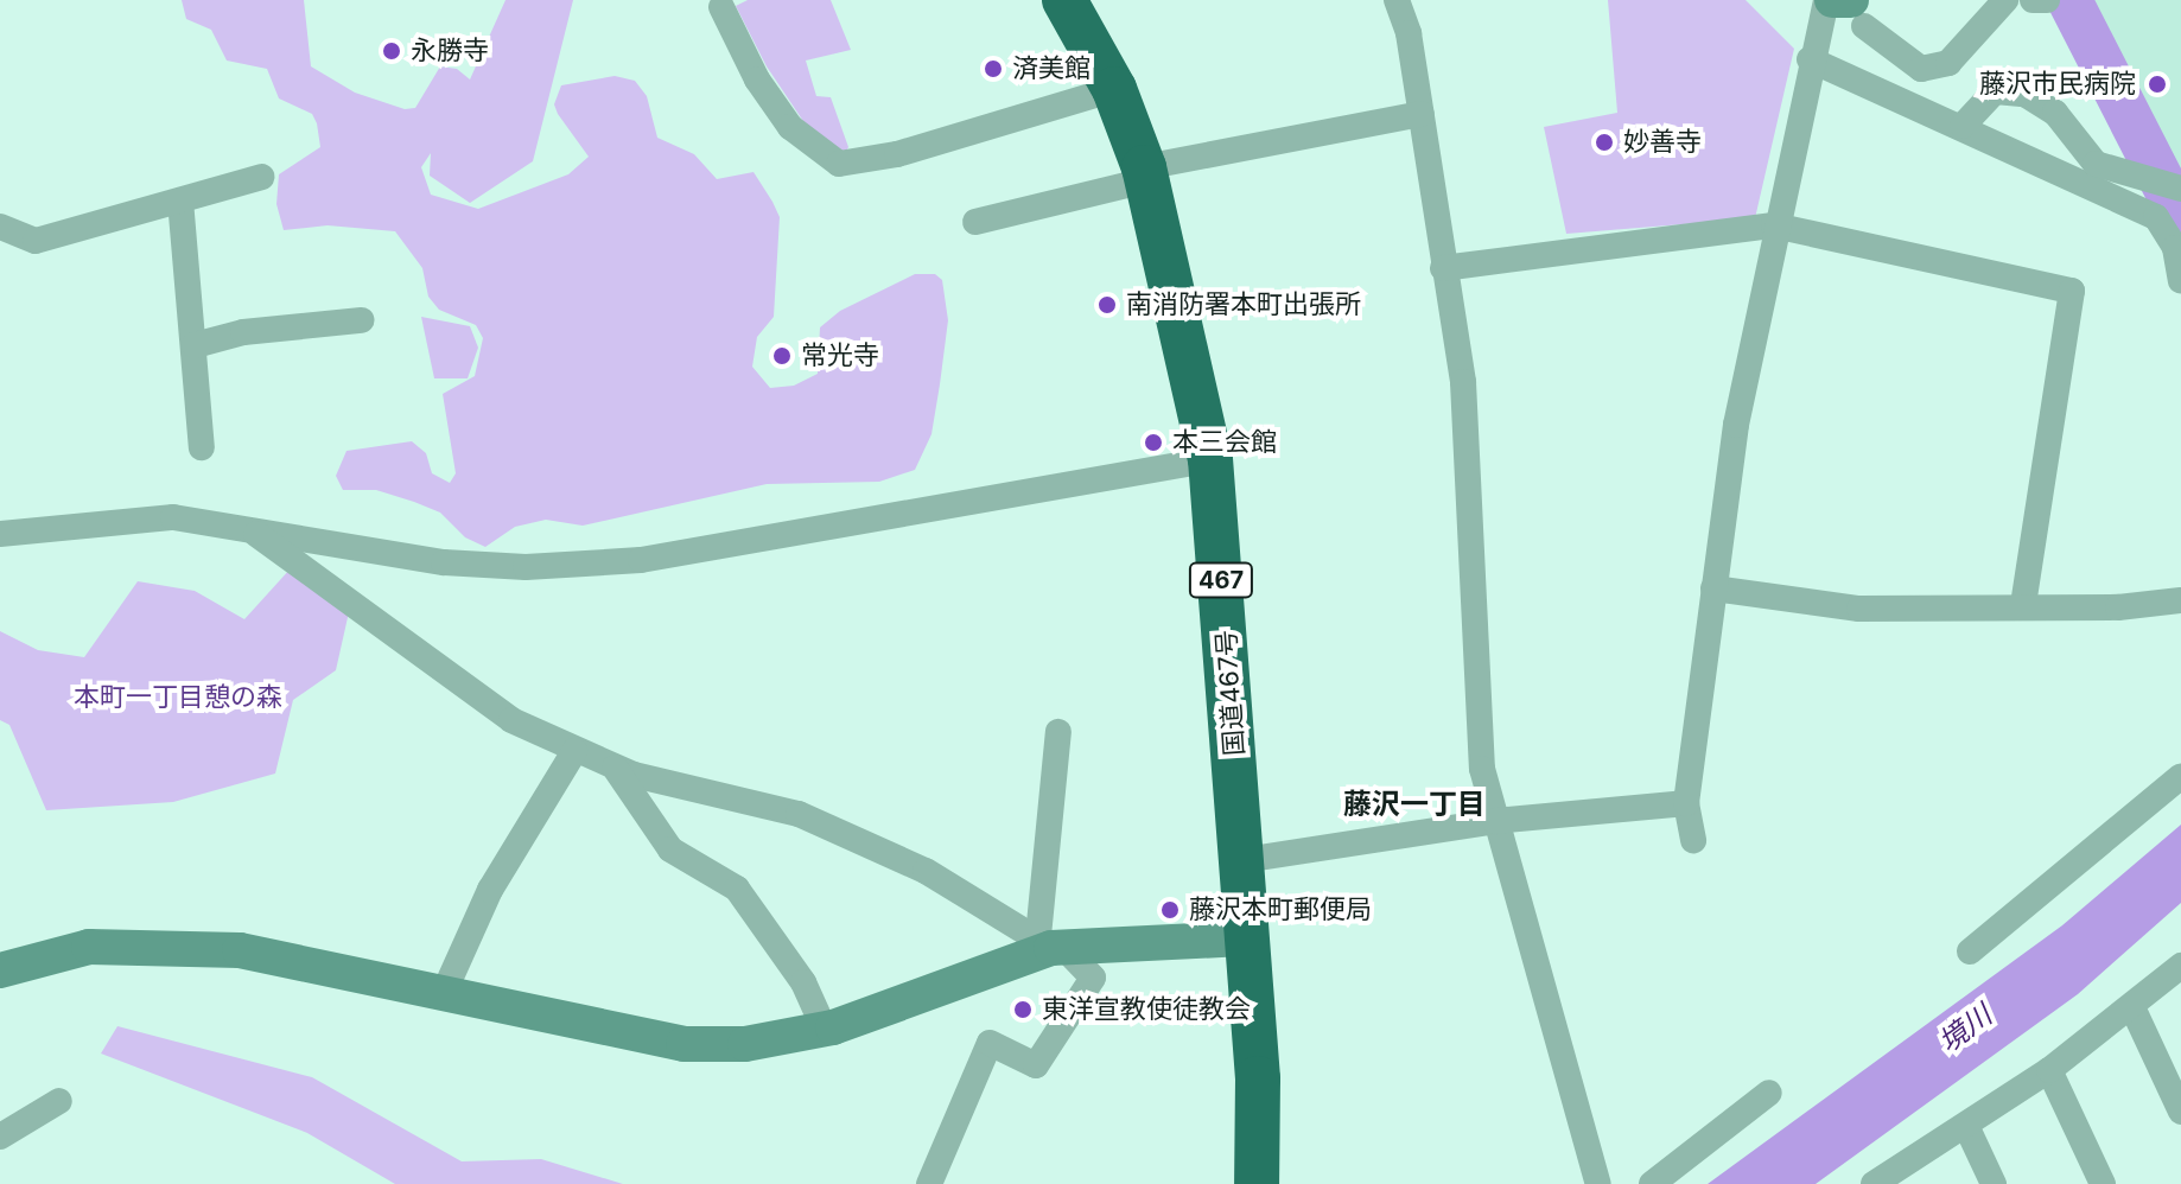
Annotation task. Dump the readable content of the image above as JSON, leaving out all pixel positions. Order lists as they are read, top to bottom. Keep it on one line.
{"streets":{"highway":["467","国道467号"]},"districts":["藤沢一丁目"],"water":["境川"],"parks":["本町一丁目憩の森"],"places":["永勝寺","済美館","藤沢市民病院","妙善寺","南消防署本町出張所","常光寺","本三会館","藤沢本町郵便局","東洋宣教使徒教会"]}
